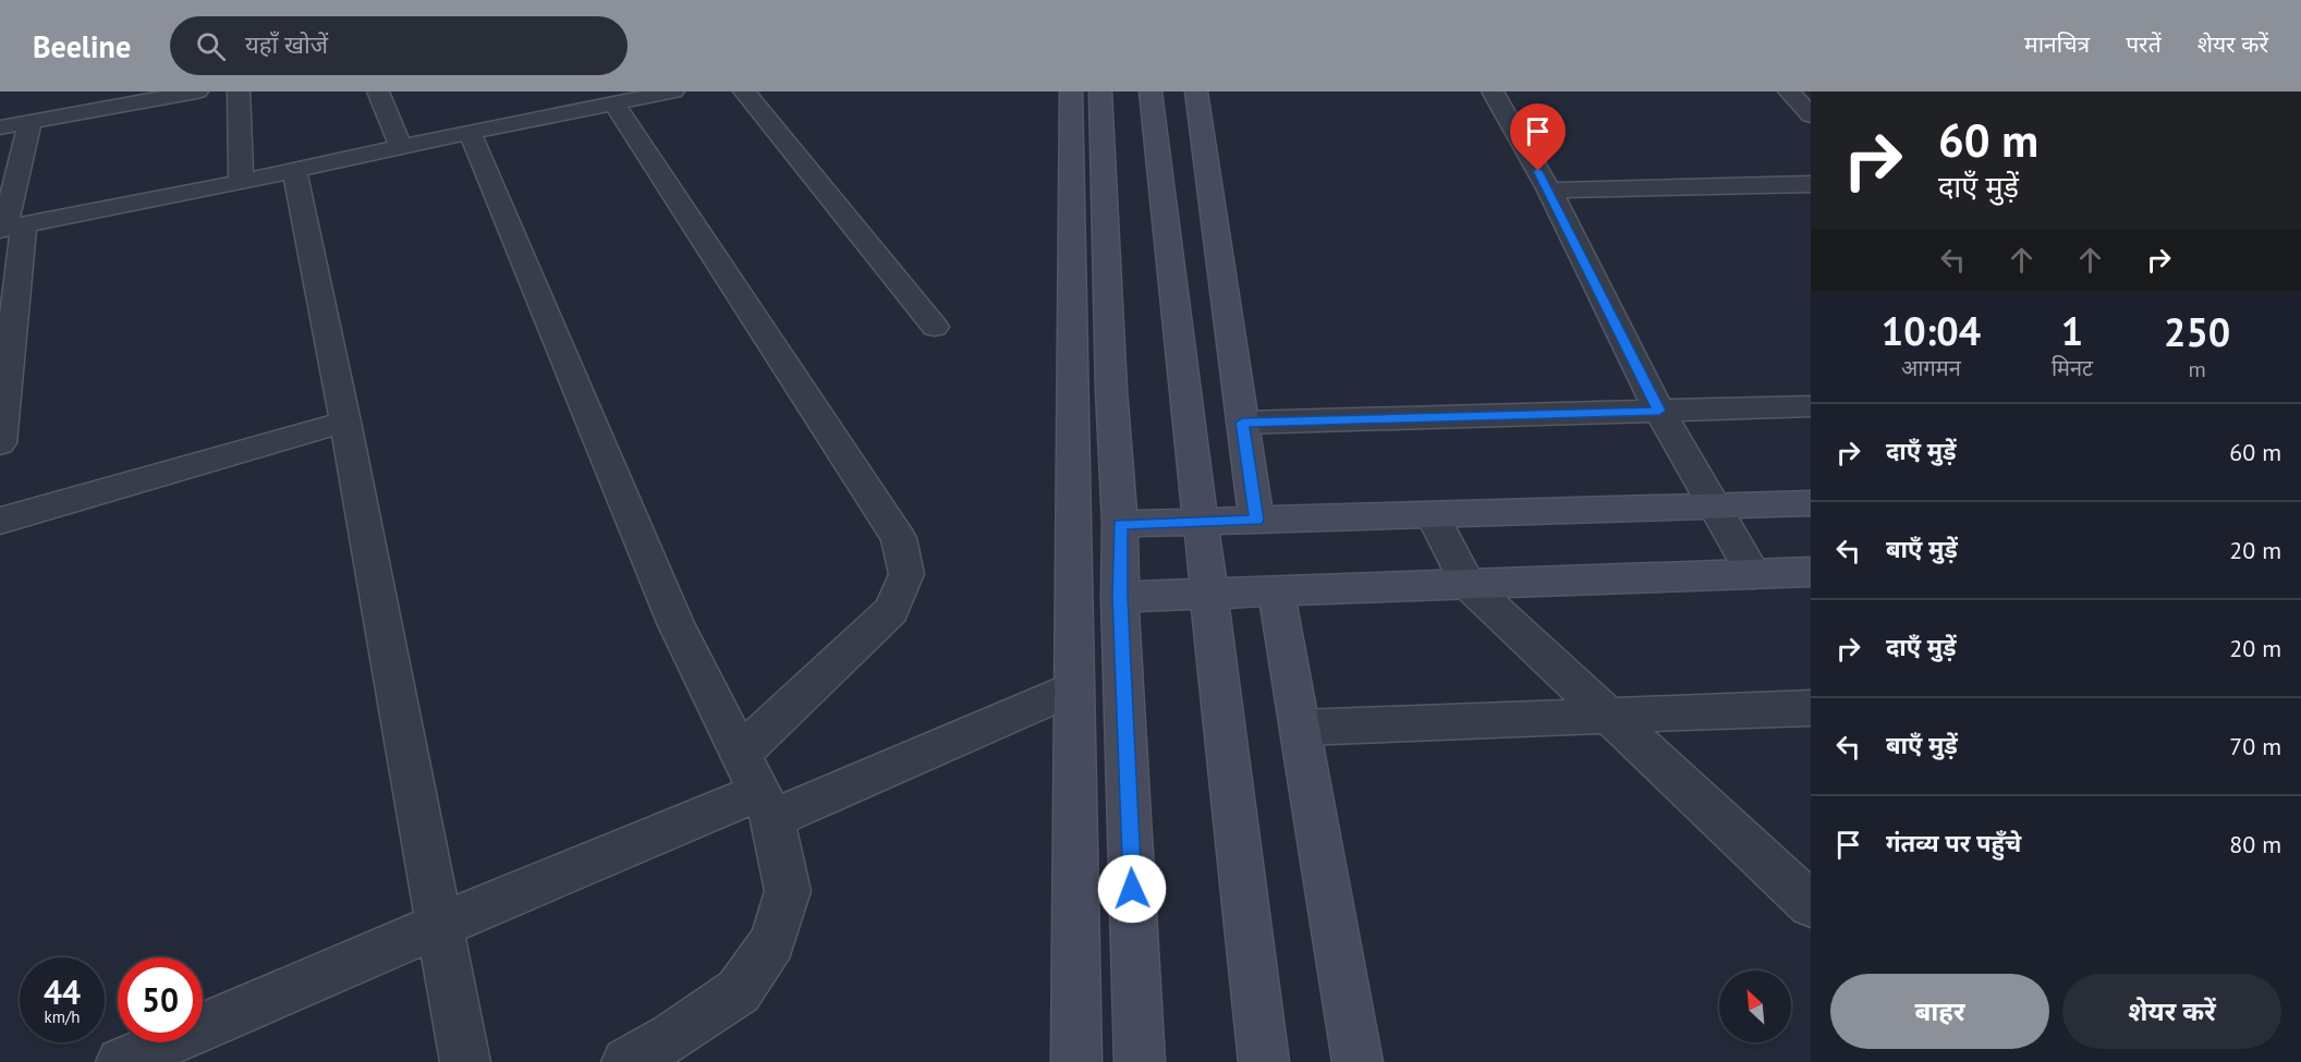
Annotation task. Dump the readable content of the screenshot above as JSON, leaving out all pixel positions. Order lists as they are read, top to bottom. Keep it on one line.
{"north":"top left","page":{"header":"Beeline","search":"यहाँ खोजें","nav":["मानचित्र","परतें","शेयर करें"],"turn":["60 m","दाएँ मुड़ें"],"eta":["10:04","आगमन","1","मिनट","250","m"],"list":[{"name":"दाएँ मुड़ें","value":"60 m"},{"name":"बाएँ मुड़ें","value":"20 m"},{"name":"दाएँ मुड़ें","value":"20 m"},{"name":"बाएँ मुड़ें","value":"70 m"},{"name":"गंतव्य पर पहुँचे","value":"80 m"}],"speed":"44 km/h","limit":"50","buttons":["बाहर","शेयर करें"]}}
